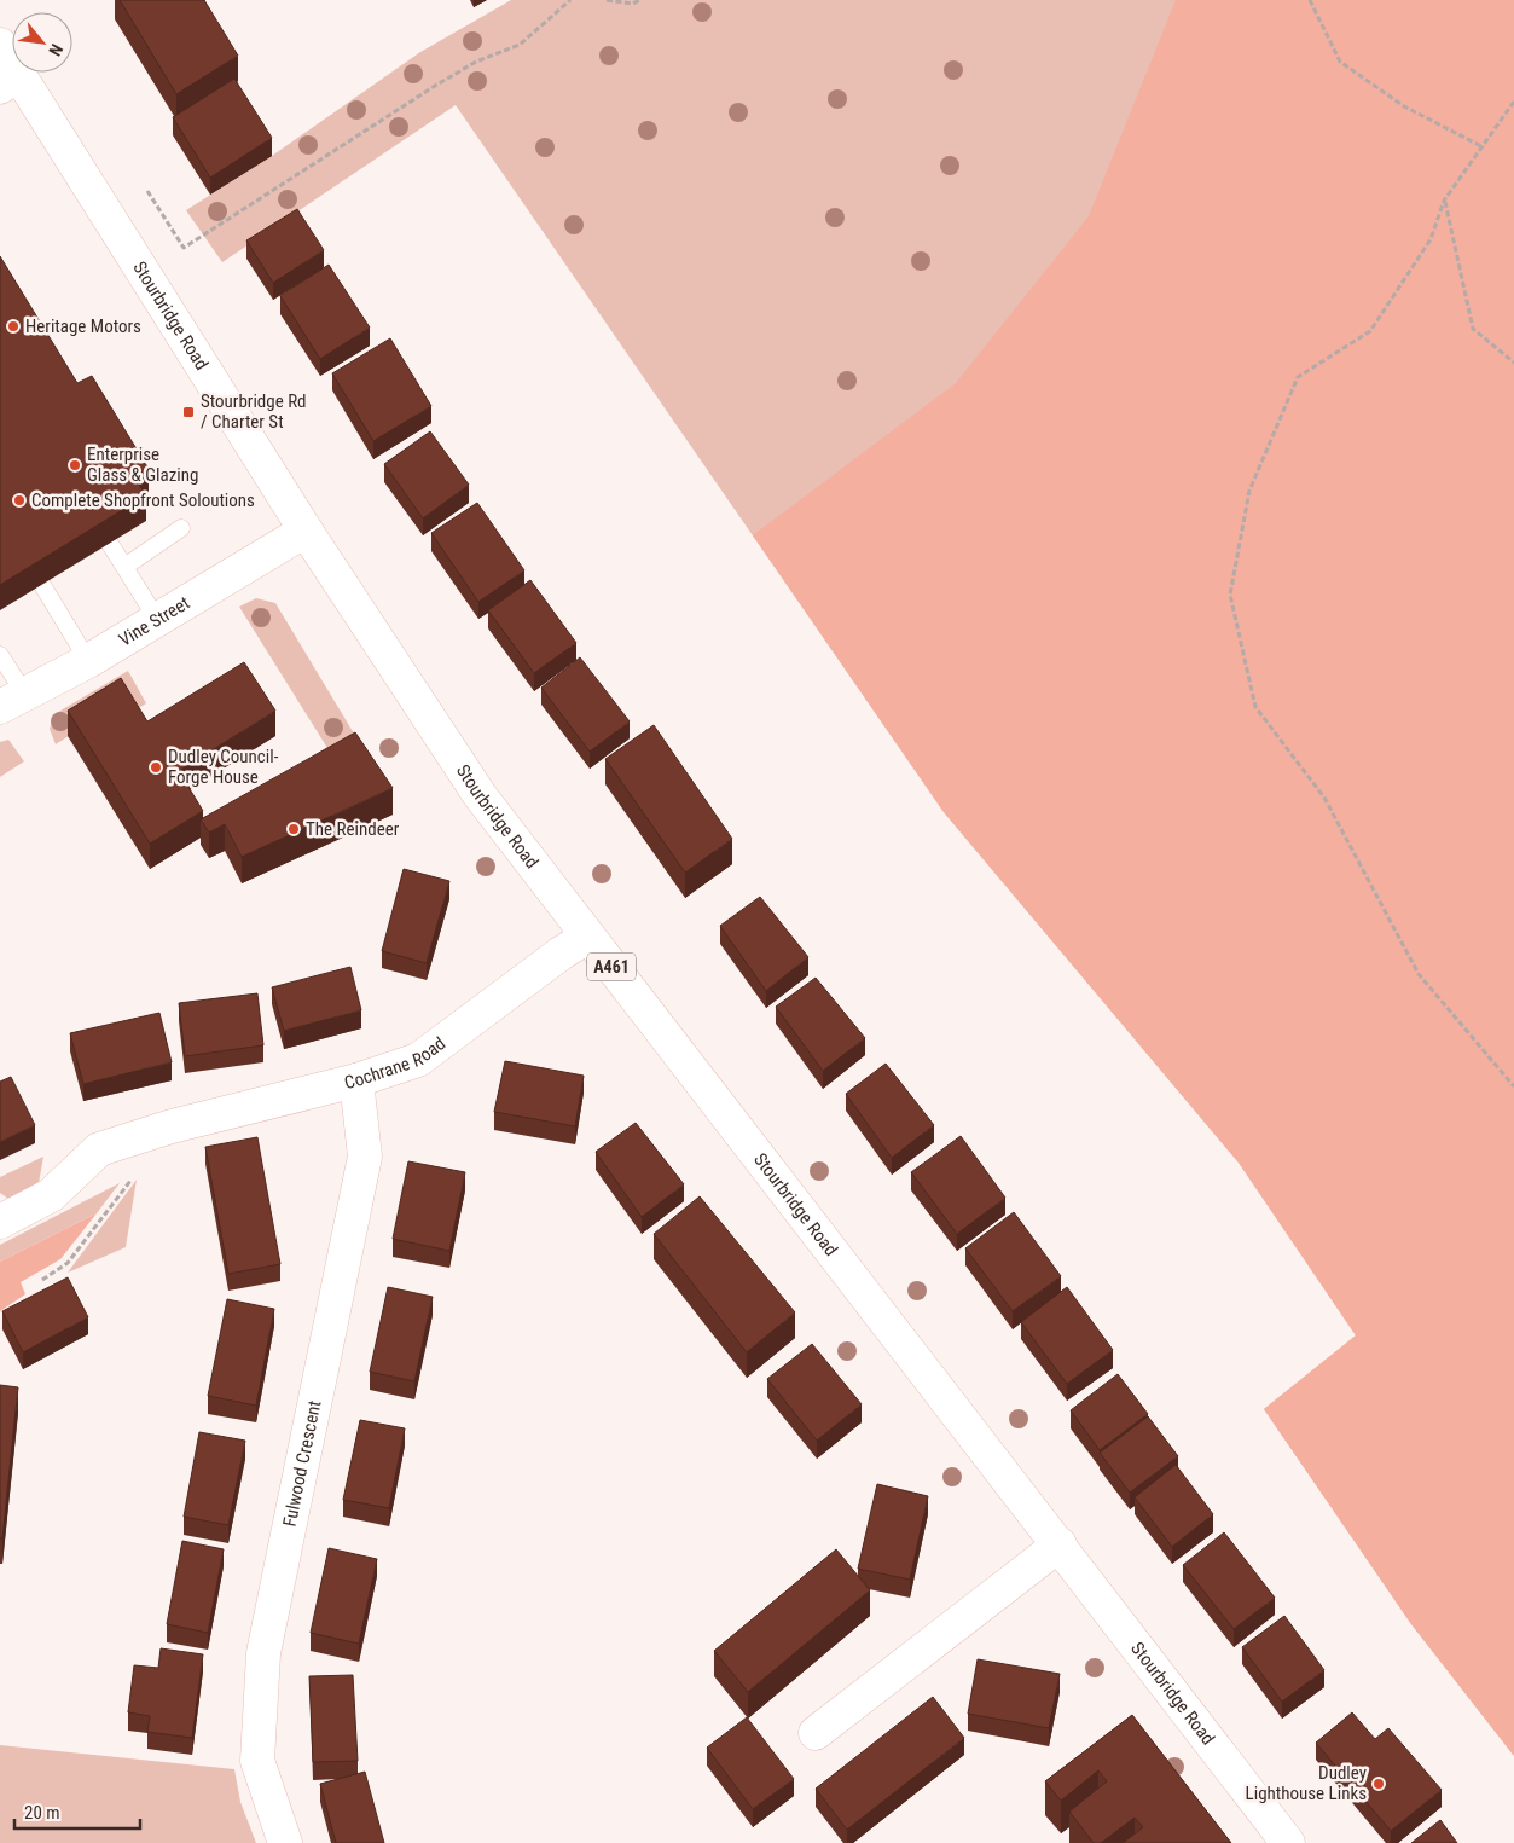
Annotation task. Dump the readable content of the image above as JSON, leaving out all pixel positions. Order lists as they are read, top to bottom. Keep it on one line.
{"streets":{"main road":["Stourbridge Road","Vine Street","A461","Cochrane Road","Fulwood Crescent"]},"crossings":[["Stourbridge Road","Vine Street"],["Stourbridge Road","Cochrane Road"],["Cochrane Road","Fulwood Crescent"]],"places":{"other":["Heritage Motors","Enterprise Glass & Glazing","Complete Shopfront Soloutions","Dudley Council- Forge House","The Reindeer","Dudley Lighthouse Links"],"transit":["Stourbridge Rd / Charter St"]},"scale_bar":"20 m","north":"bottom right"}
